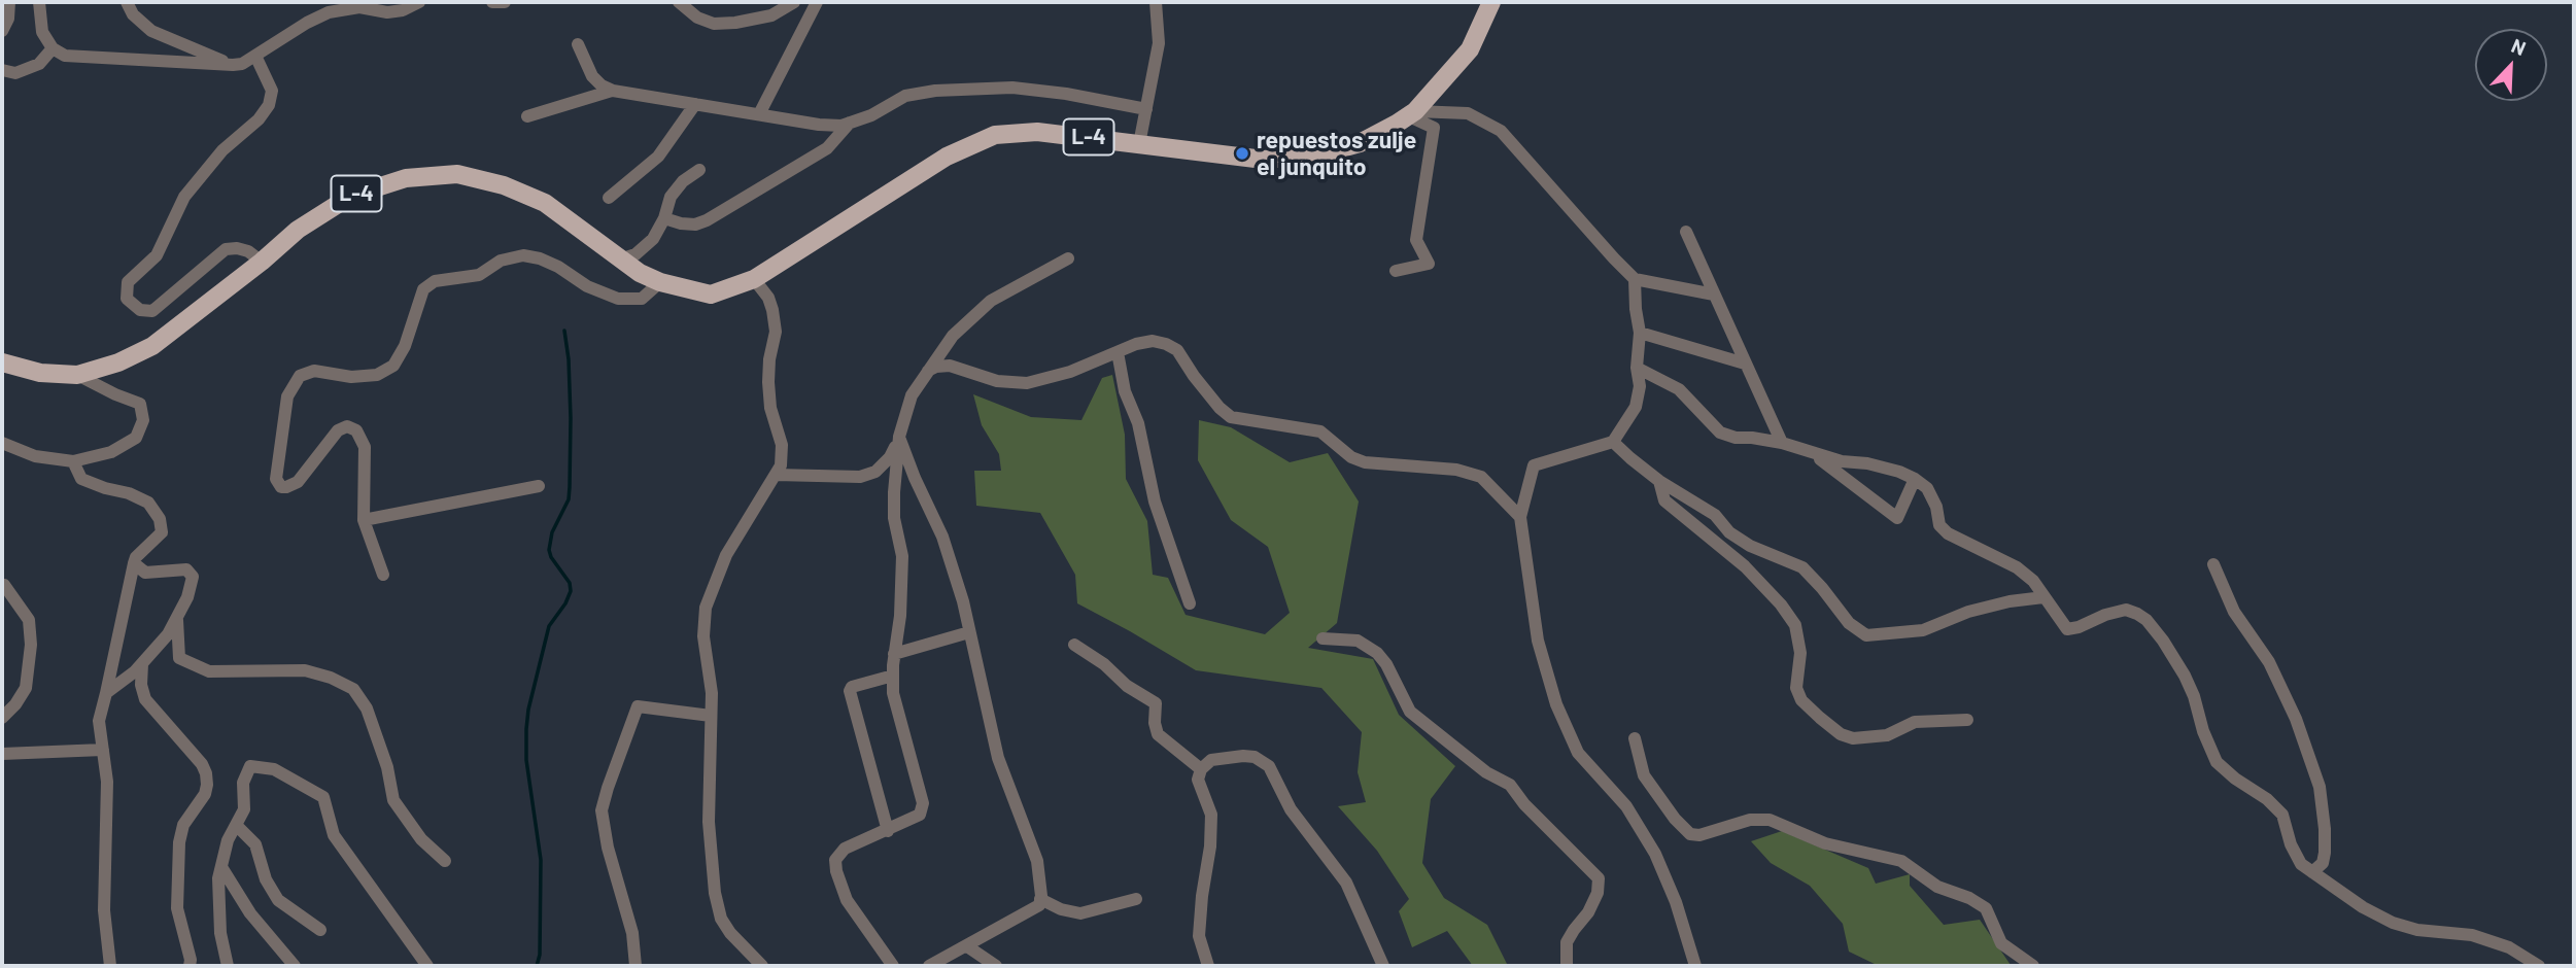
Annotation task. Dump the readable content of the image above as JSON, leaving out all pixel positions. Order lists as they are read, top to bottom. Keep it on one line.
{"streets":{"main road":["L-4"]},"places":["repuestos zulje el junquito"],"north":"top right"}
